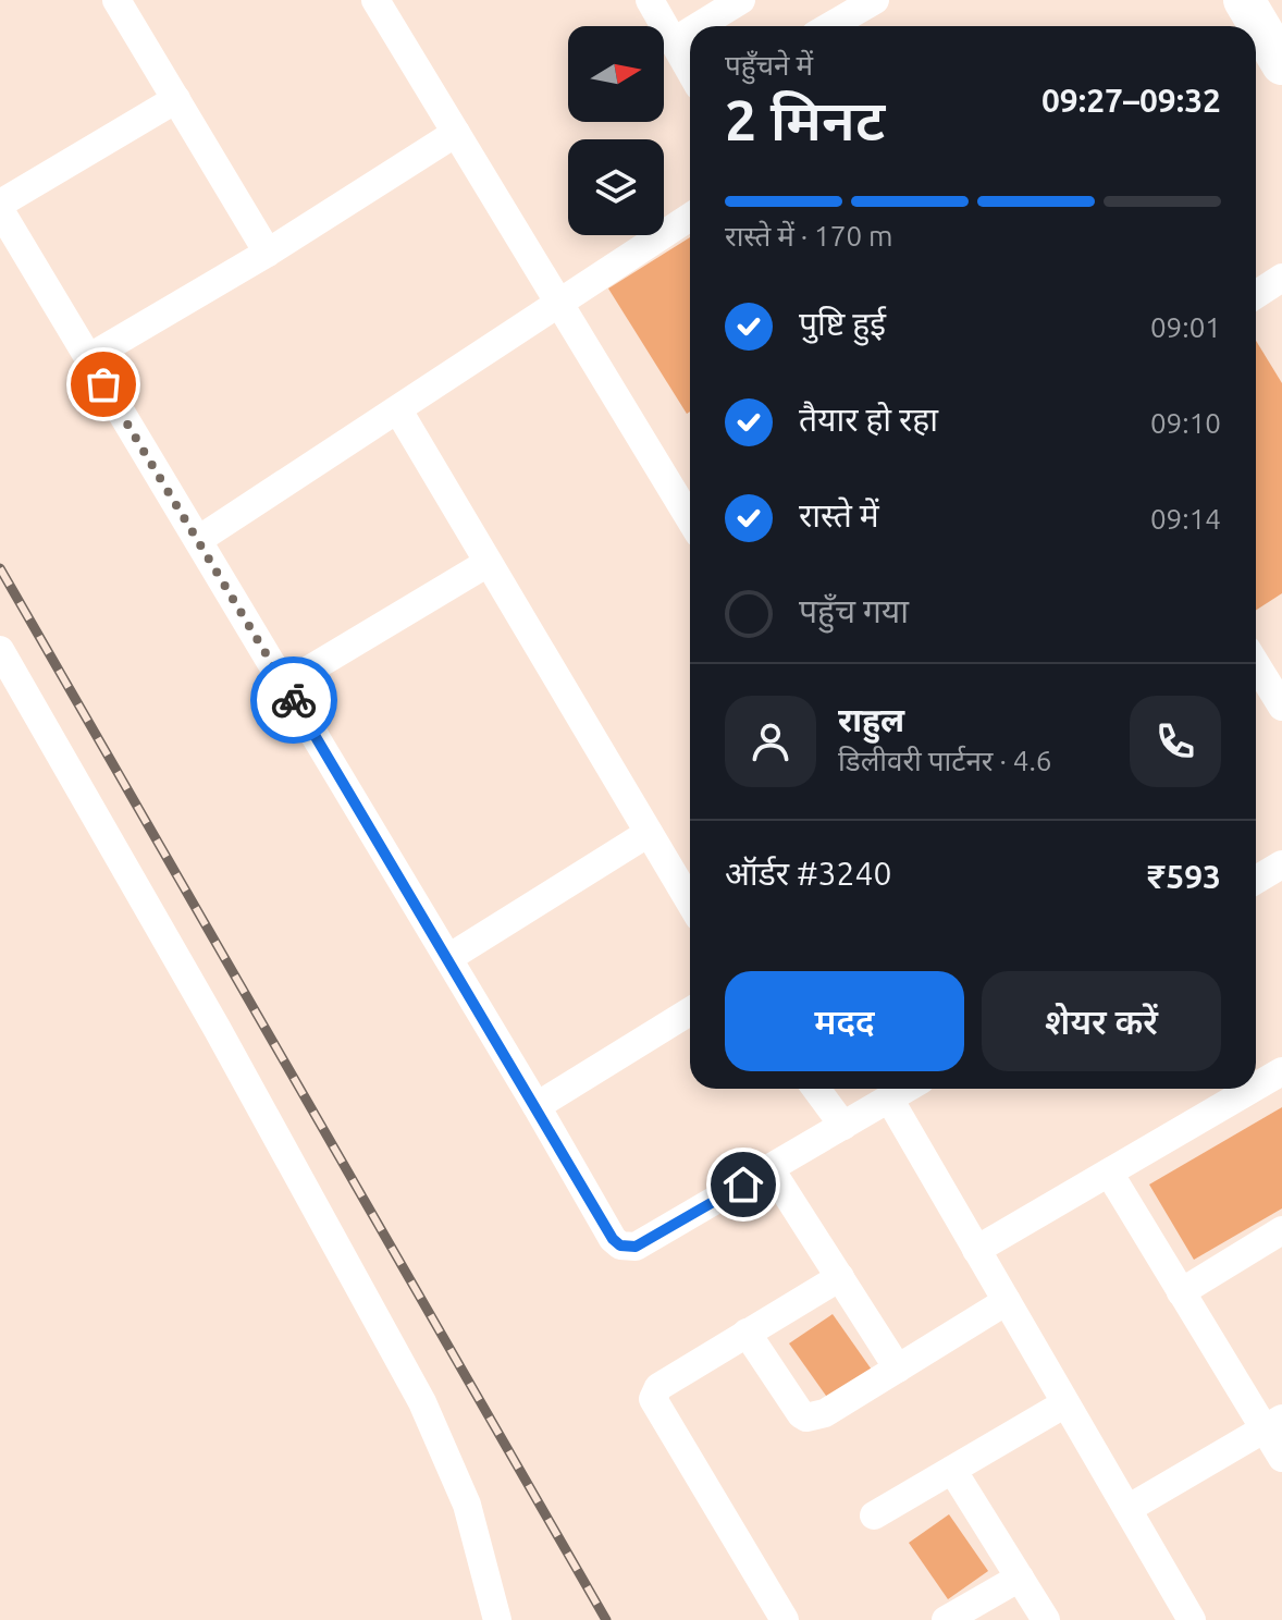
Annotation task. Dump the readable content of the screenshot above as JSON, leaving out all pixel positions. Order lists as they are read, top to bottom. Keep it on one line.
{"north":"right","page":{"heading":["2 मिनट","पहुँचने में","09:27–09:32"],"panel":["राहुल","डिलीवरी पार्टनर · 4.6","ऑर्डर #3240","₹593"],"bar":"रास्ते में · 170 m","list":[["पुष्टि हुई","09:01"],["तैयार हो रहा","09:10"],["रास्ते में","09:14"],"पहुँच गया"],"buttons":["मदद","शेयर करें"]}}
